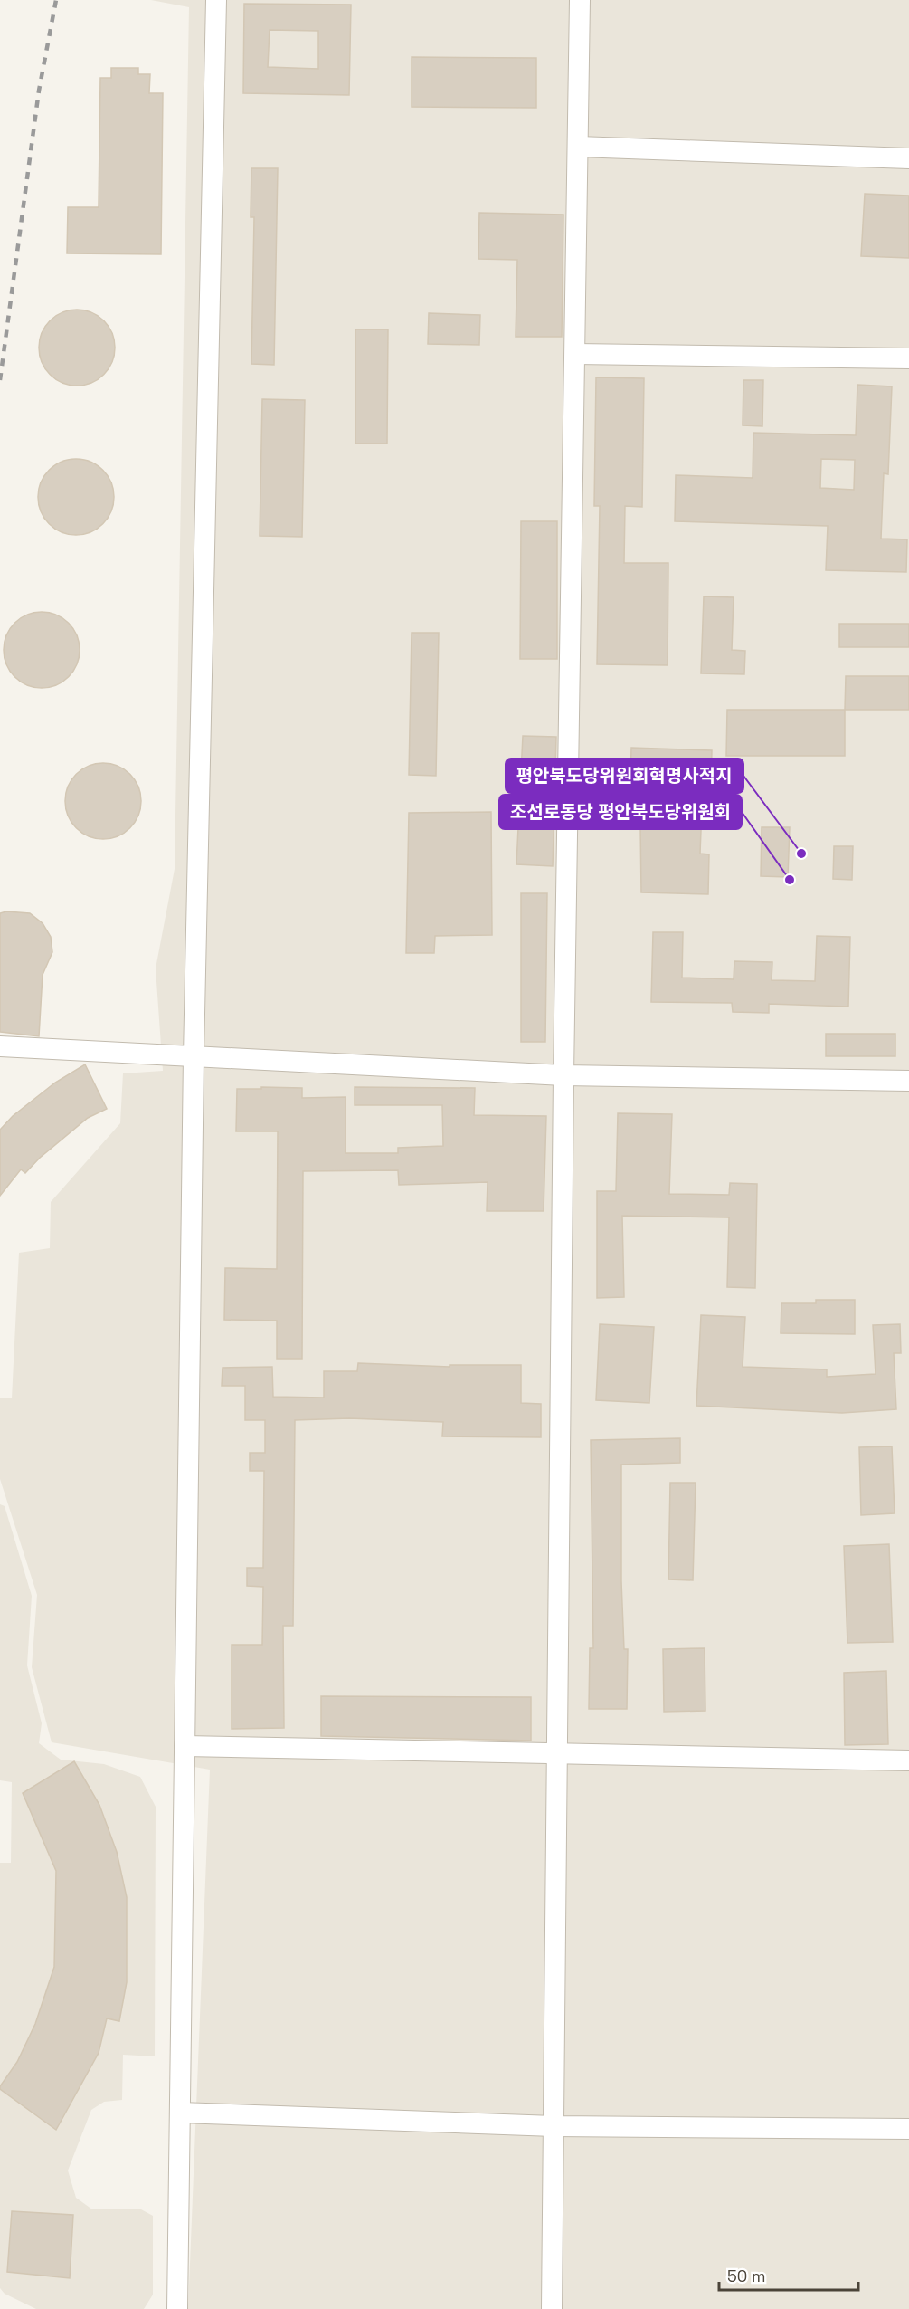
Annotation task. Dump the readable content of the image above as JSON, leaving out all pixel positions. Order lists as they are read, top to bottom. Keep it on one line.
{"places":["평안북도당위원회혁명사적지","조선로동당 평안북도당위원회"],"scale_bar":"50 m"}
